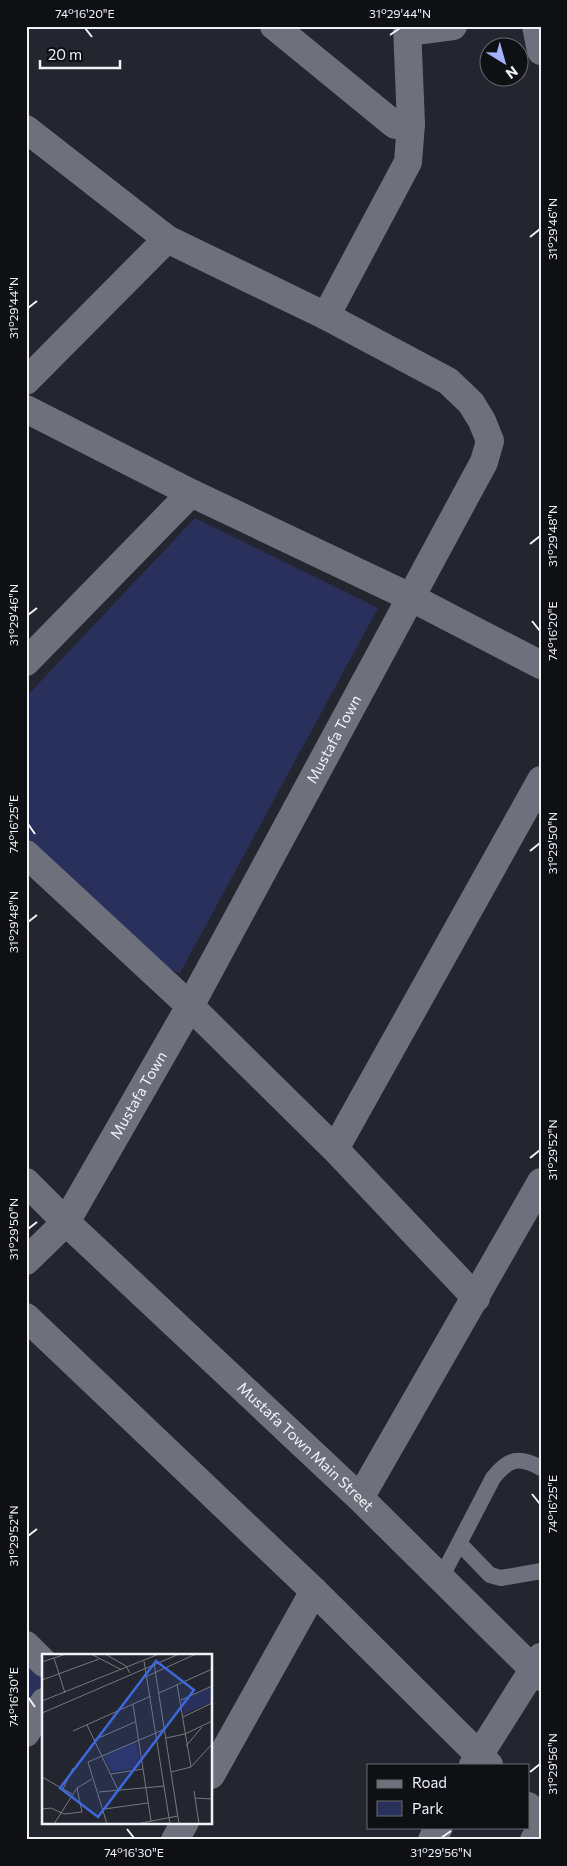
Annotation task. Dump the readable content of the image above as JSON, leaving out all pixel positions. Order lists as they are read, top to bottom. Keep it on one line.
{"streets":{"street":["Mustafa Town","Mustafa Town Main Street"]},"crossings":[["Mustafa Town","Mustafa Town Main Street"]],"legend":["Road","Park"],"scale_bar":"20 m","north":"bottom right","coordinates":["74°16'20\"E","31°29'44\"N","31°29'46\"N","31°29'48\"N","74°16'25\"E","31°29'50\"N","31°29'52\"N","74°16'30\"E","31°29'56\"N"]}
